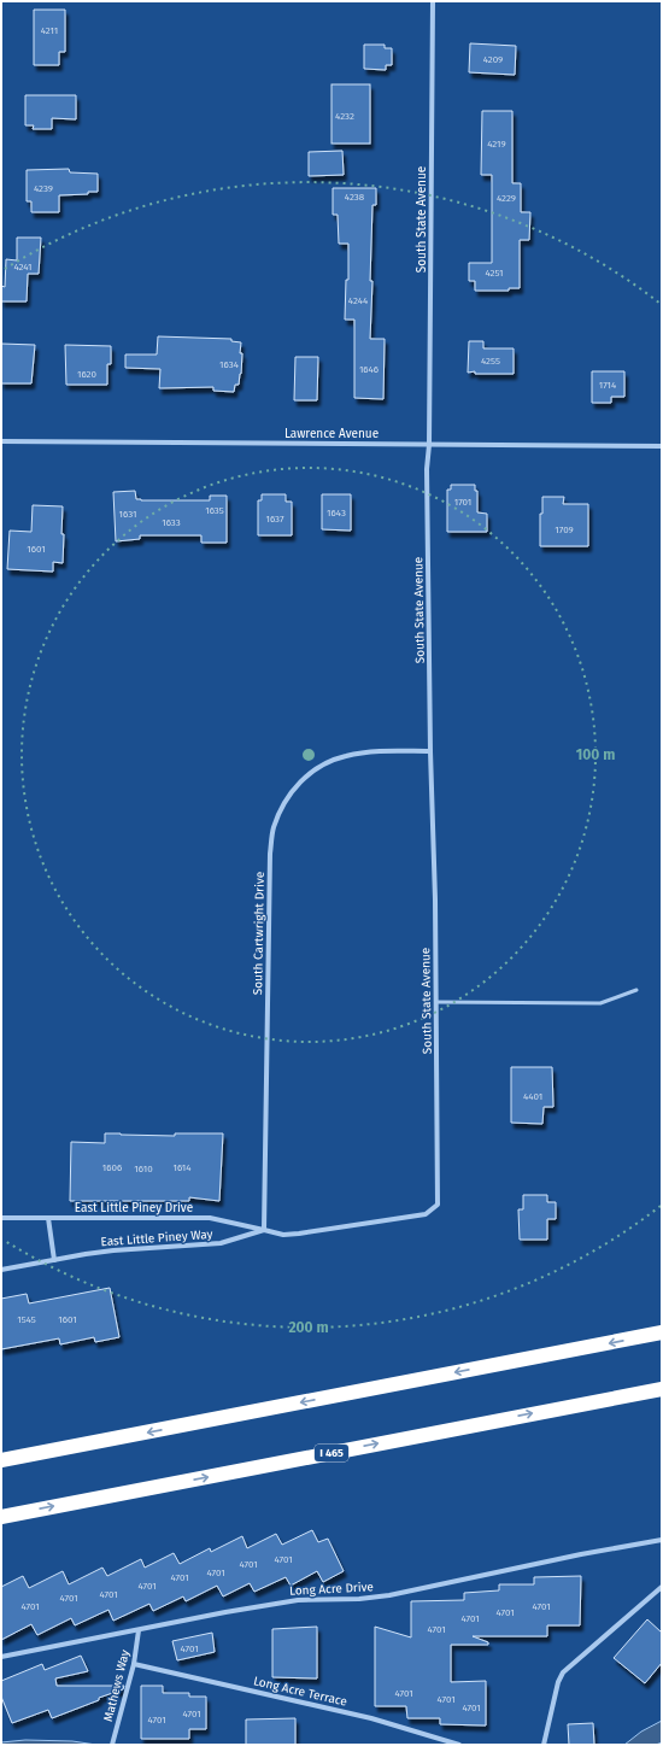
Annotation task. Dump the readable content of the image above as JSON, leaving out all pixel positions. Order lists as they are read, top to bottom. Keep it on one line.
{"streets":{"highway":["I 465"],"street":["South State Avenue","Lawrence Avenue","South Cartwright Drive","East Little Piney Drive","East Little Piney Way","Long Acre Drive","Mathews Way","Long Acre Terrace"]},"crossings":[["South State Avenue","Lawrence Avenue"],["South State Avenue","South Cartwright Drive"],["South State Avenue","East Little Piney Way"],["South Cartwright Drive","East Little Piney Drive"],["South Cartwright Drive","East Little Piney Way"],["East Little Piney Drive","East Little Piney Way"],["Long Acre Drive","Mathews Way"],["Mathews Way","Long Acre Terrace"]],"house_numbers":["4211","4209","4232","4219","4239","4238","4229","4241","4251","4244","4255","1634","1646","1620","1714","1701","1635","1643","1631","1637","1633","1709","1601","4401","1606","1614","1610","1545","1601","4701","4701","4701","4701","4701","4701","4701","4701","4701","4701","4701","4701","4701","4701","4701","4701","4701","4701"],"rings":["100 m","200 m"]}
